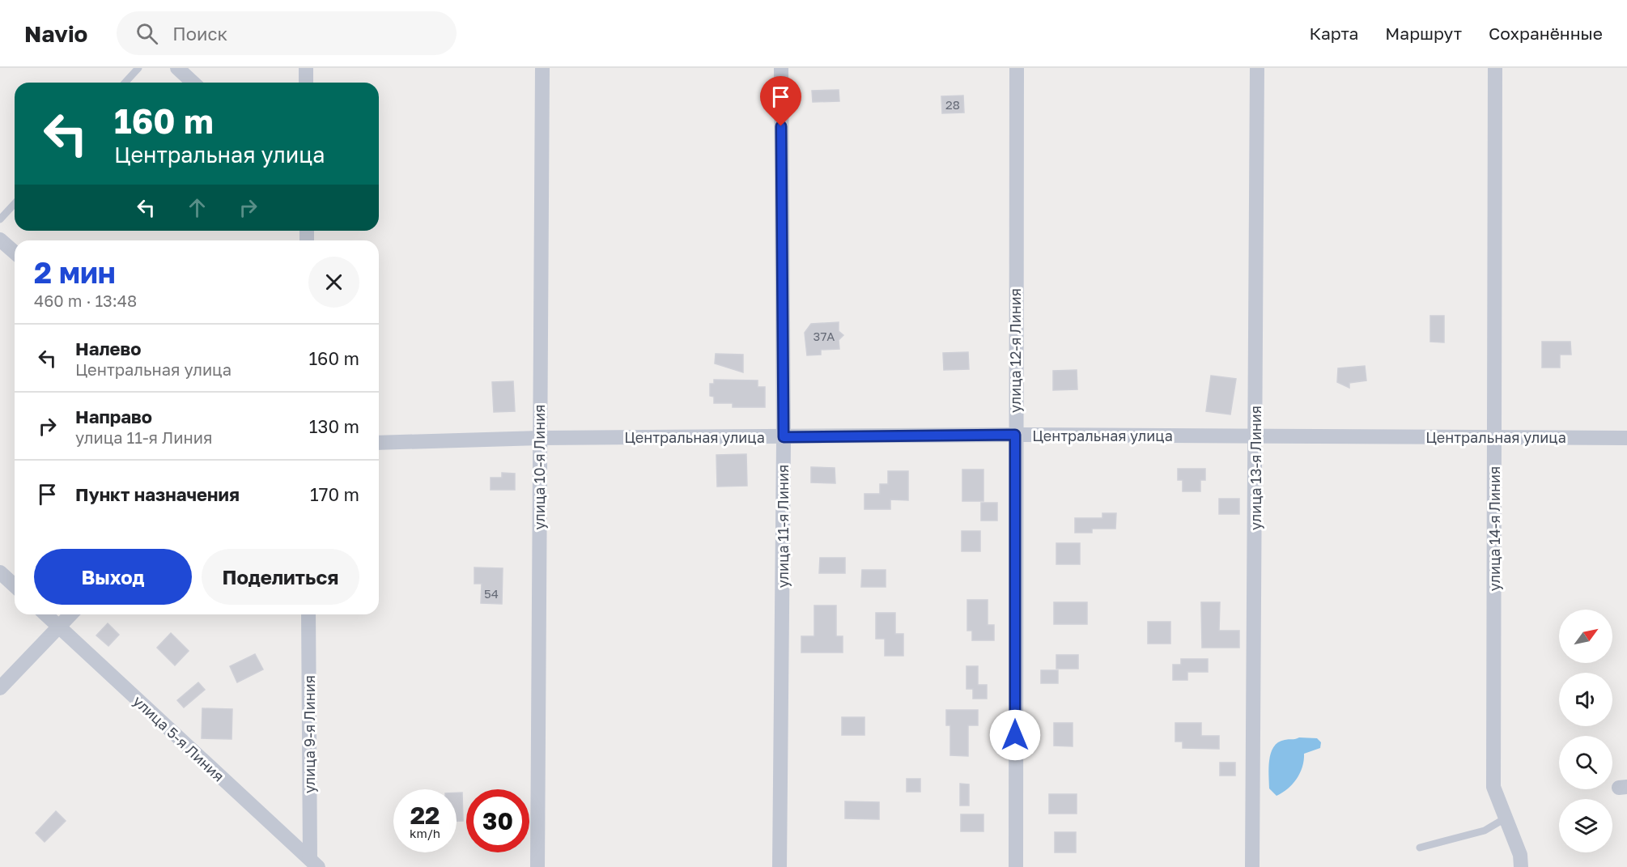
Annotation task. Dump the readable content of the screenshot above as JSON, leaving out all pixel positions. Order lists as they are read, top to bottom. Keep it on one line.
{"streets":{"street":["улица 12-я Линия","Центральная улица","улица 10-я Линия","улица 13-я Линия","улица 11-я Линия","улица 14-я Линия","улица 9-я Линия","улица 5-я Линия"]},"crossings":[["улица 12-я Линия","Центральная улица"],["Центральная улица","улица 10-я Линия"],["Центральная улица","улица 13-я Линия"],["Центральная улица","улица 11-я Линия"],["Центральная улица","улица 14-я Линия"],["улица 9-я Линия","улица 5-я Линия"]],"house_numbers":["28","37А","54"],"north":"top right","page":{"header":"Navio","search":"Поиск","nav":["Карта","Маршрут","Сохранённые"],"turn":["160 m","Центральная улица"],"heading":["2 мин","460 m · 13:48"],"list":[{"name":"Налево","note":"Центральная улица","value":"160 m"},{"name":"Направо","note":"улица 11-я Линия","value":"130 m"},{"name":"Пункт назначения","value":"170 m"}],"buttons":["Выход","Поделиться"],"speed":"22 km/h","limit":"30"}}
